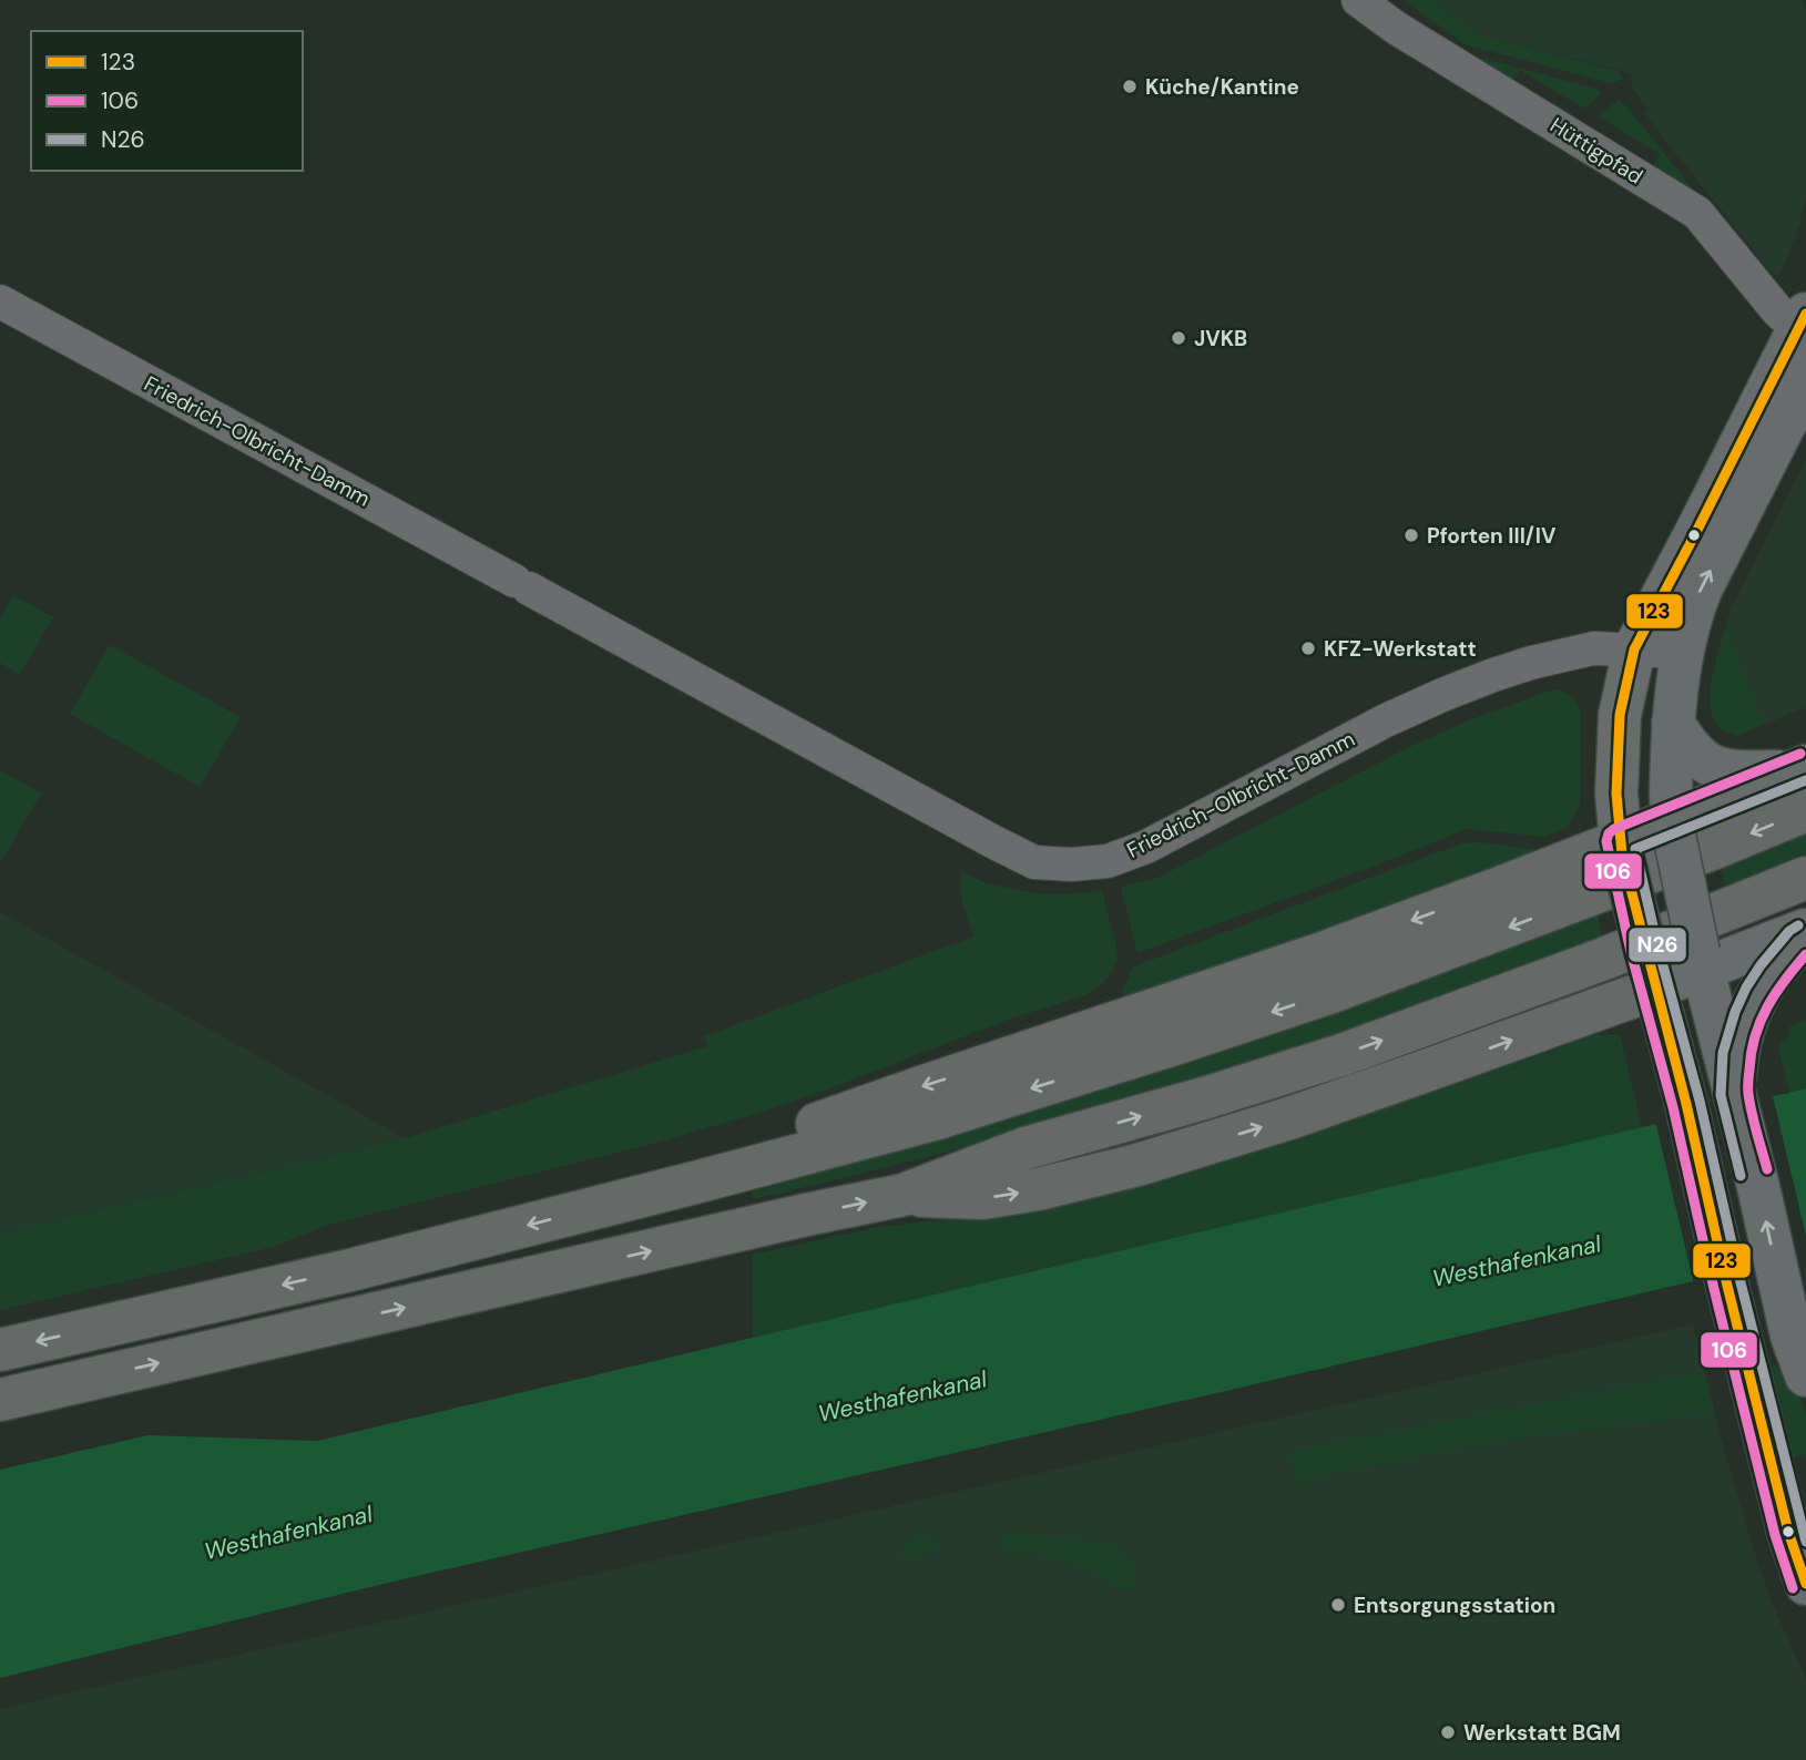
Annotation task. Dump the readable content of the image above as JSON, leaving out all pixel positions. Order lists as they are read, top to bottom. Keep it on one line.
{"streets":{"street":["Hüttigpfad","Friedrich-Olbricht-Damm"]},"water":["Westhafenkanal"],"places":["Küche/Kantine","JVKB","Pforten III/IV","KFZ-Werkstatt","Entsorgungsstation","Werkstatt BGM"],"lines":["transit line 123","transit line 106","transit line N26"],"legend":["123","106","N26"]}
